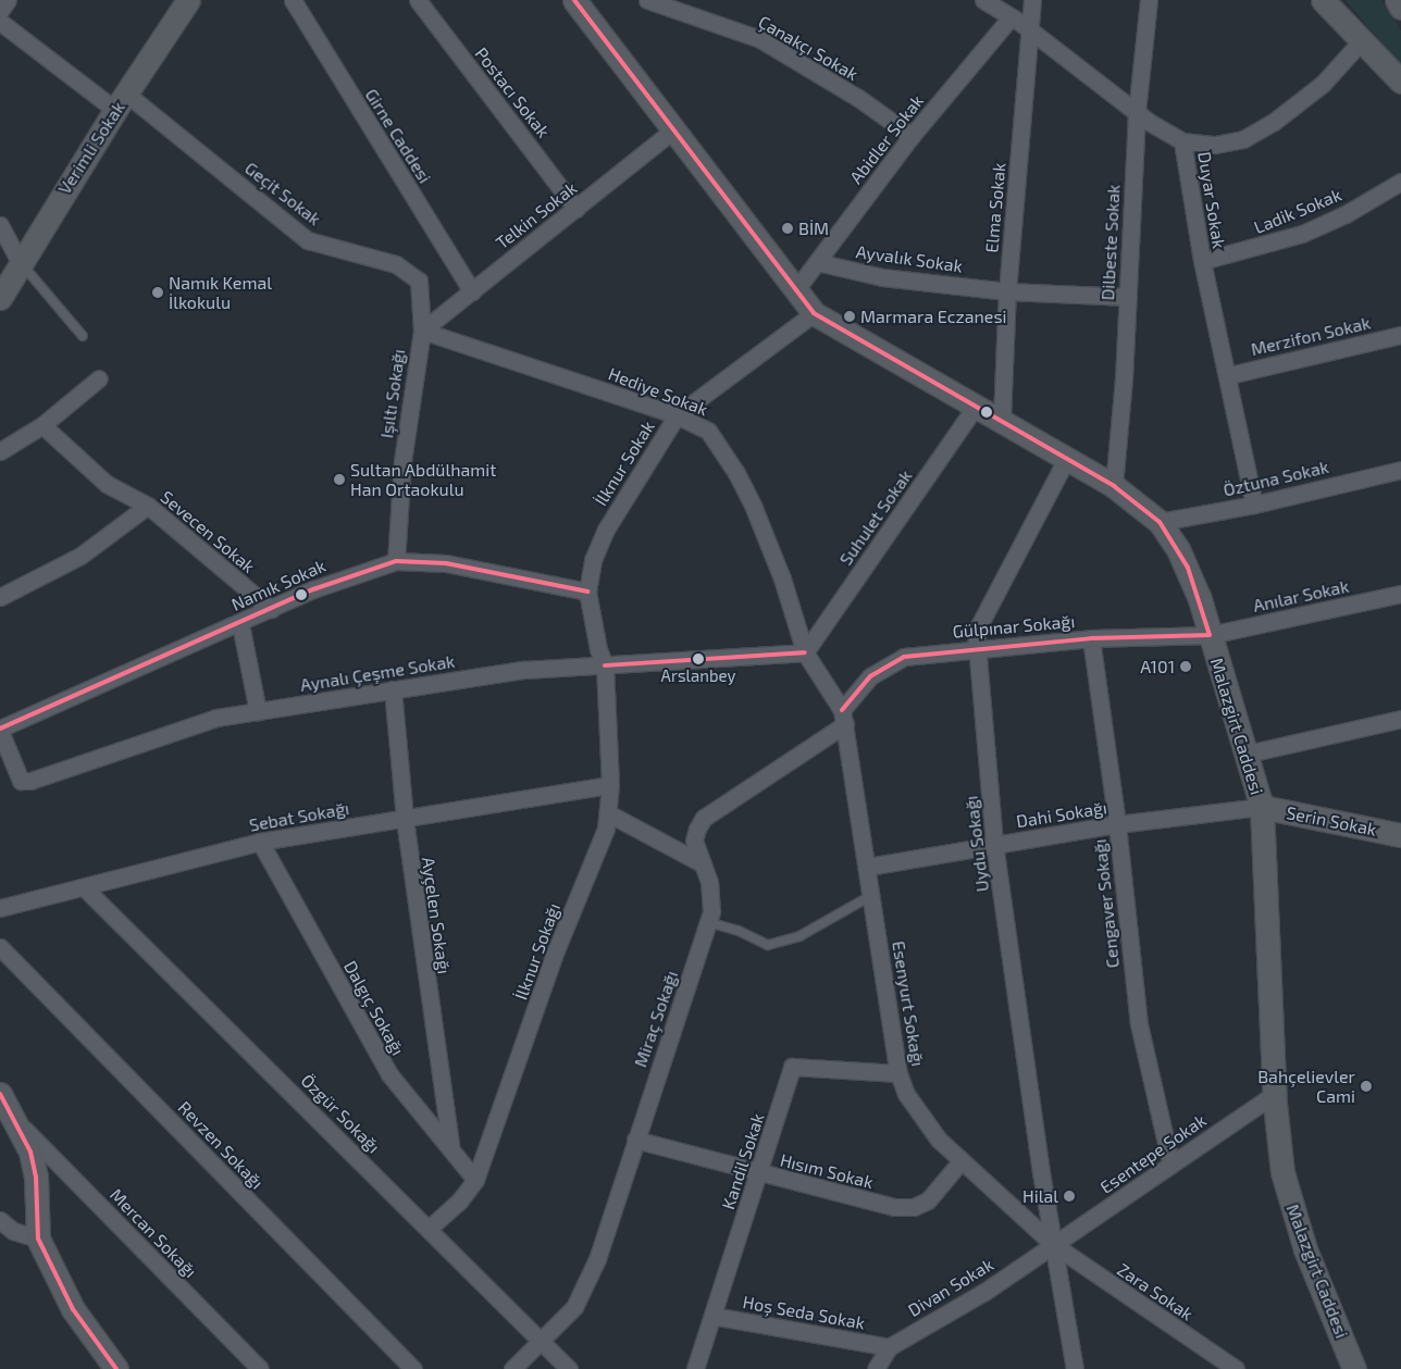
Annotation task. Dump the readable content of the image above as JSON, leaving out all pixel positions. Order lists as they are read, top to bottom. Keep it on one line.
{"streets":{"street":["Çanakçı Sokak","Postacı Sokak","Girne Caddesi","Abidler Sokak","Verimli Sokak","Geçit Sokak","Duyar Sokak","Elma Sokak","Ladik Sokak","Telkin Sokak","Dilbeste Sokak","Ayvalık Sokak","Merzifon Sokak","Hediye Sokak","Işıltı Sokağı","İlknur Sokak","Öztuna Sokak","Suhulet Sokak","Sevecen Sokak","Namık Sokak","Anılar Sokak","Gülpınar Sokağı","Aynalı Çeşme Sokak","Malazgirt Caddesi","Dahi Sokağı","Sebat Sokağı","Serin Sokak","Uydu Sokağı","Cengaver Sokağı","Ayçelen Sokağı","İlknur Sokağı","Esenyurt Sokağı","Dalgıç Sokağı","Miraç Sokağı","Özgür Sokağı","Revzen Sokağı","Esentepe Sokak","Kandil Sokak","Hısım Sokak","Mercan Sokağı","Divan Sokak","Zara Sokak","Hoş Seda Sokak"]},"crossings":[["Çanakçı Sokak","Abidler Sokak"],["Postacı Sokak","Telkin Sokak"],["Girne Caddesi","Telkin Sokak"],["Abidler Sokak","Duyar Sokak"],["Abidler Sokak","Ayvalık Sokak"],["Abidler Sokak","Malazgirt Caddesi"],["Verimli Sokak","Geçit Sokak"],["Geçit Sokak","Telkin Sokak"],["Geçit Sokak","Hediye Sokak"],["Geçit Sokak","Işıltı Sokağı"],["Duyar Sokak","Elma Sokak"],["Duyar Sokak","Ladik Sokak"],["Duyar Sokak","Dilbeste Sokak"],["Duyar Sokak","Merzifon Sokak"],["Duyar Sokak","Öztuna Sokak"],["Elma Sokak","Ayvalık Sokak"],["Elma Sokak","Malazgirt Caddesi"],["Telkin Sokak","Hediye Sokak"],["Telkin Sokak","Işıltı Sokağı"],["Telkin Sokak","Malazgirt Caddesi"],["Dilbeste Sokak","Ayvalık Sokak"],["Dilbeste Sokak","Malazgirt Caddesi"],["Hediye Sokak","Işıltı Sokağı"],["Hediye Sokak","İlknur Sokak"],["Hediye Sokak","Suhulet Sokak"],["Hediye Sokak","Gülpınar Sokağı"],["Hediye Sokak","Aynalı Çeşme Sokak"],["Hediye Sokak","Esenyurt Sokağı"],["Hediye Sokak","Miraç Sokağı"],["Işıltı Sokağı","Namık Sokak"],["İlknur Sokak","Namık Sokak"],["İlknur Sokak","Aynalı Çeşme Sokak"],["İlknur Sokak","Malazgirt Caddesi"],["İlknur Sokak","İlknur Sokağı"],["Öztuna Sokak","Malazgirt Caddesi"],["Suhulet Sokak","Aynalı Çeşme Sokak"],["Suhulet Sokak","Malazgirt Caddesi"],["Sevecen Sokak","Namık Sokak"],["Namık Sokak","Aynalı Çeşme Sokak"],["Anılar Sokak","Gülpınar Sokağı"],["Anılar Sokak","Malazgirt Caddesi"],["Gülpınar Sokağı","Malazgirt Caddesi"],["Gülpınar Sokağı","Uydu Sokağı"],["Gülpınar Sokağı","Cengaver Sokağı"],["Gülpınar Sokağı","Esenyurt Sokağı"],["Gülpınar Sokağı","Miraç Sokağı"],["Aynalı Çeşme Sokak","Ayçelen Sokağı"],["Aynalı Çeşme Sokak","İlknur Sokağı"],["Malazgirt Caddesi","Dahi Sokağı"],["Malazgirt Caddesi","Serin Sokak"],["Malazgirt Caddesi","Uydu Sokağı"],["Malazgirt Caddesi","Esentepe Sokak"],["Dahi Sokağı","Serin Sokak"],["Dahi Sokağı","Uydu Sokağı"],["Dahi Sokağı","Cengaver Sokağı"],["Dahi Sokağı","Esenyurt Sokağı"],["Sebat Sokağı","Ayçelen Sokağı"],["Sebat Sokağı","İlknur Sokağı"],["Sebat Sokağı","Dalgıç Sokağı"],["Sebat Sokağı","Özgür Sokağı"],["Uydu Sokağı","Esenyurt Sokağı"],["Uydu Sokağı","Esentepe Sokak"],["Uydu Sokağı","Divan Sokak"],["Uydu Sokağı","Zara Sokak"],["Cengaver Sokağı","Esentepe Sokak"],["Ayçelen Sokağı","Dalgıç Sokağı"],["İlknur Sokağı","Dalgıç Sokağı"],["İlknur Sokağı","Özgür Sokağı"],["Esenyurt Sokağı","Miraç Sokağı"],["Esenyurt Sokağı","Esentepe Sokak"],["Esenyurt Sokağı","Kandil Sokak"],["Esenyurt Sokağı","Hısım Sokak"],["Esenyurt Sokağı","Divan Sokak"],["Esenyurt Sokağı","Zara Sokak"],["Miraç Sokağı","Özgür Sokağı"],["Miraç Sokağı","Hısım Sokak"],["Esentepe Sokak","Divan Sokak"],["Esentepe Sokak","Zara Sokak"],["Kandil Sokak","Hısım Sokak"],["Kandil Sokak","Hoş Seda Sokak"],["Divan Sokak","Zara Sokak"],["Divan Sokak","Hoş Seda Sokak"]],"places":["BİM","Namık Kemal İlkokulu","Marmara Eczanesi","Sultan Abdülhamit Han Ortaokulu","Arslanbey","A101","Bahçelievler Cami","Hilal"]}
